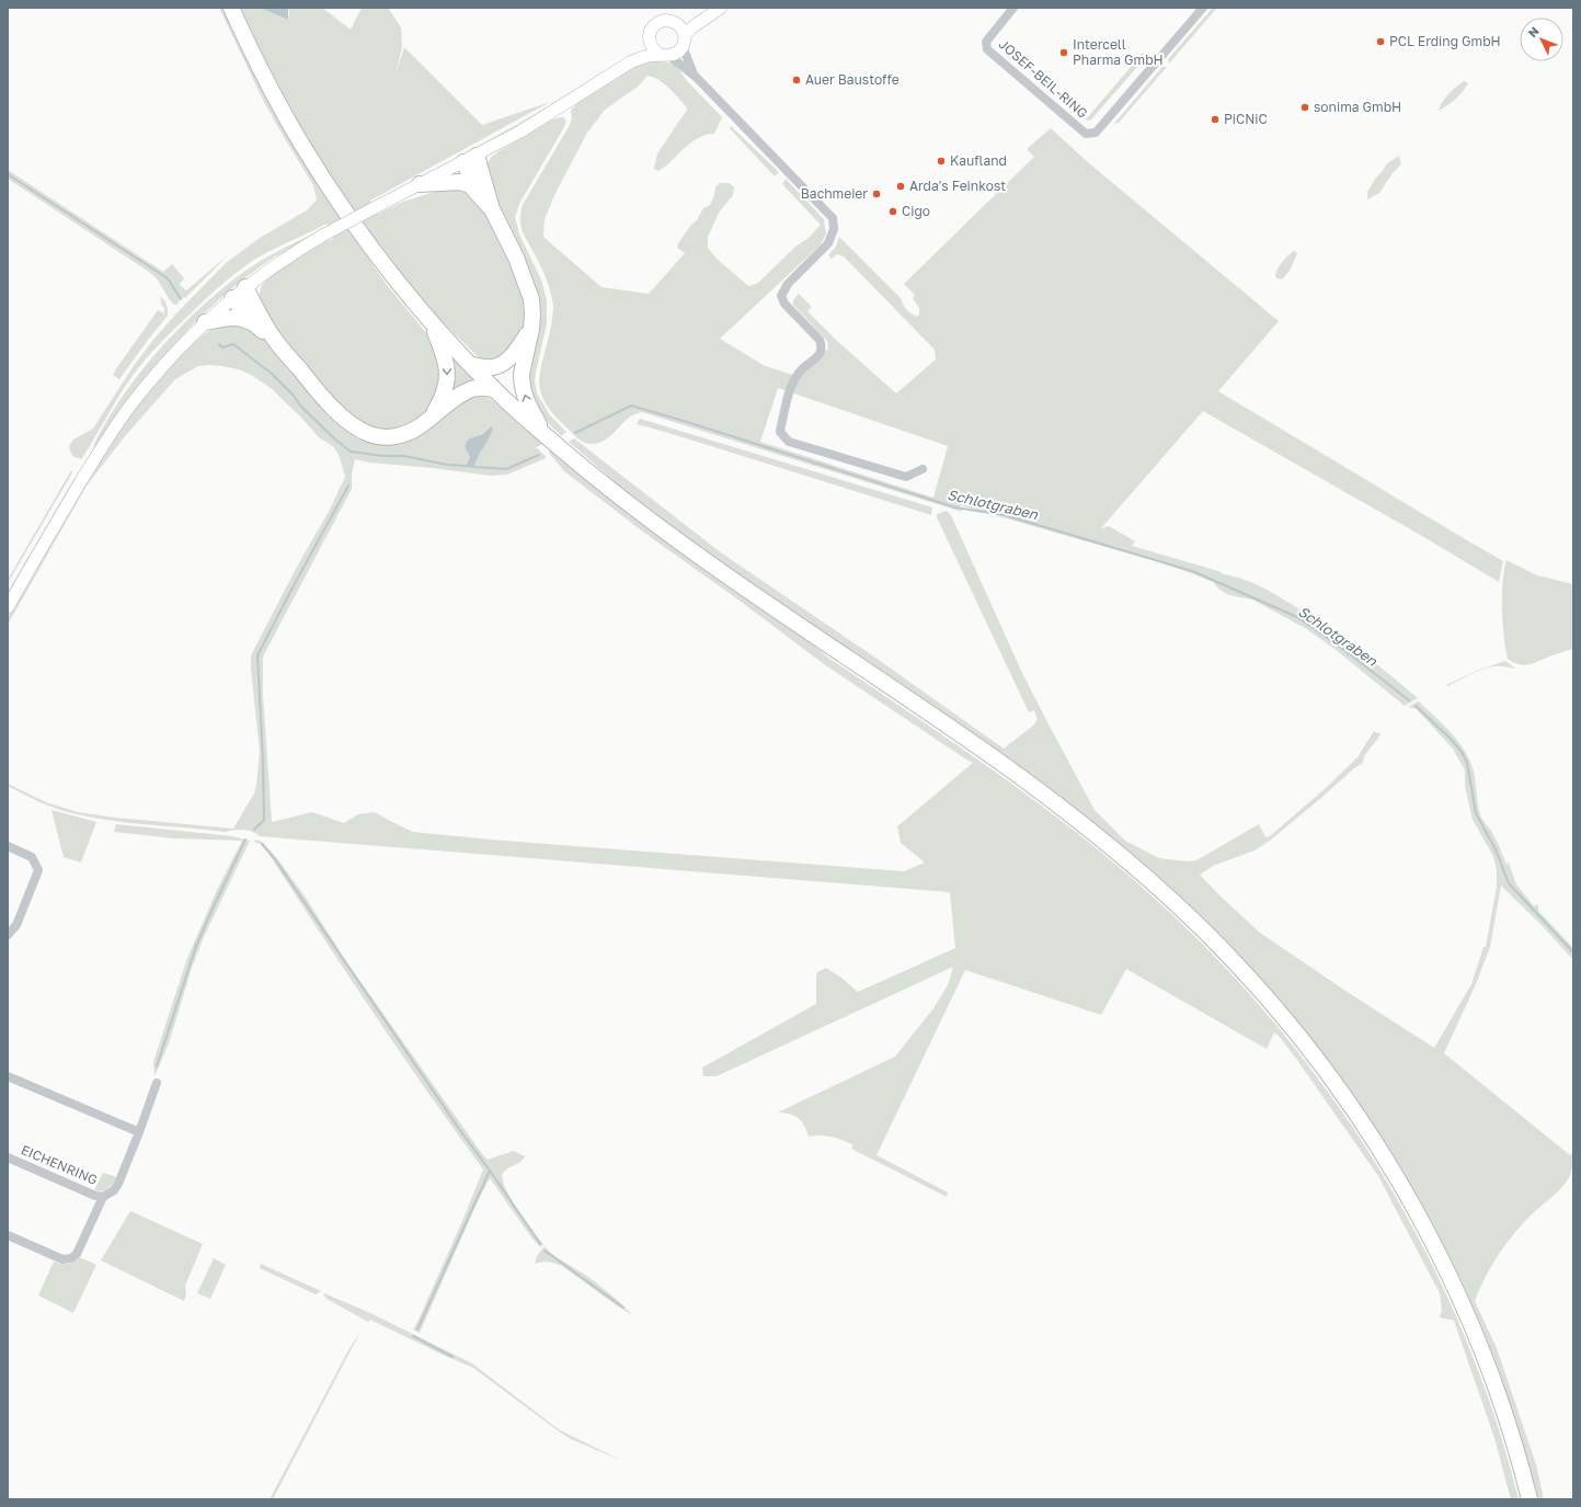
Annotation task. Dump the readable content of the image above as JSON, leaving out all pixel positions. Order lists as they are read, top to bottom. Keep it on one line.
{"streets":{"street":["JOSEF-BEIL-RING","EICHENRING"]},"water":["Schlotgraben"],"places":["PCL Erding GmbH","Intercell Pharma GmbH","Auer Baustoffe","sonima GmbH","PiCNiC","Kaufland","Arda's Feinkost","Bachmeier","Cigo"],"north":"top left"}
